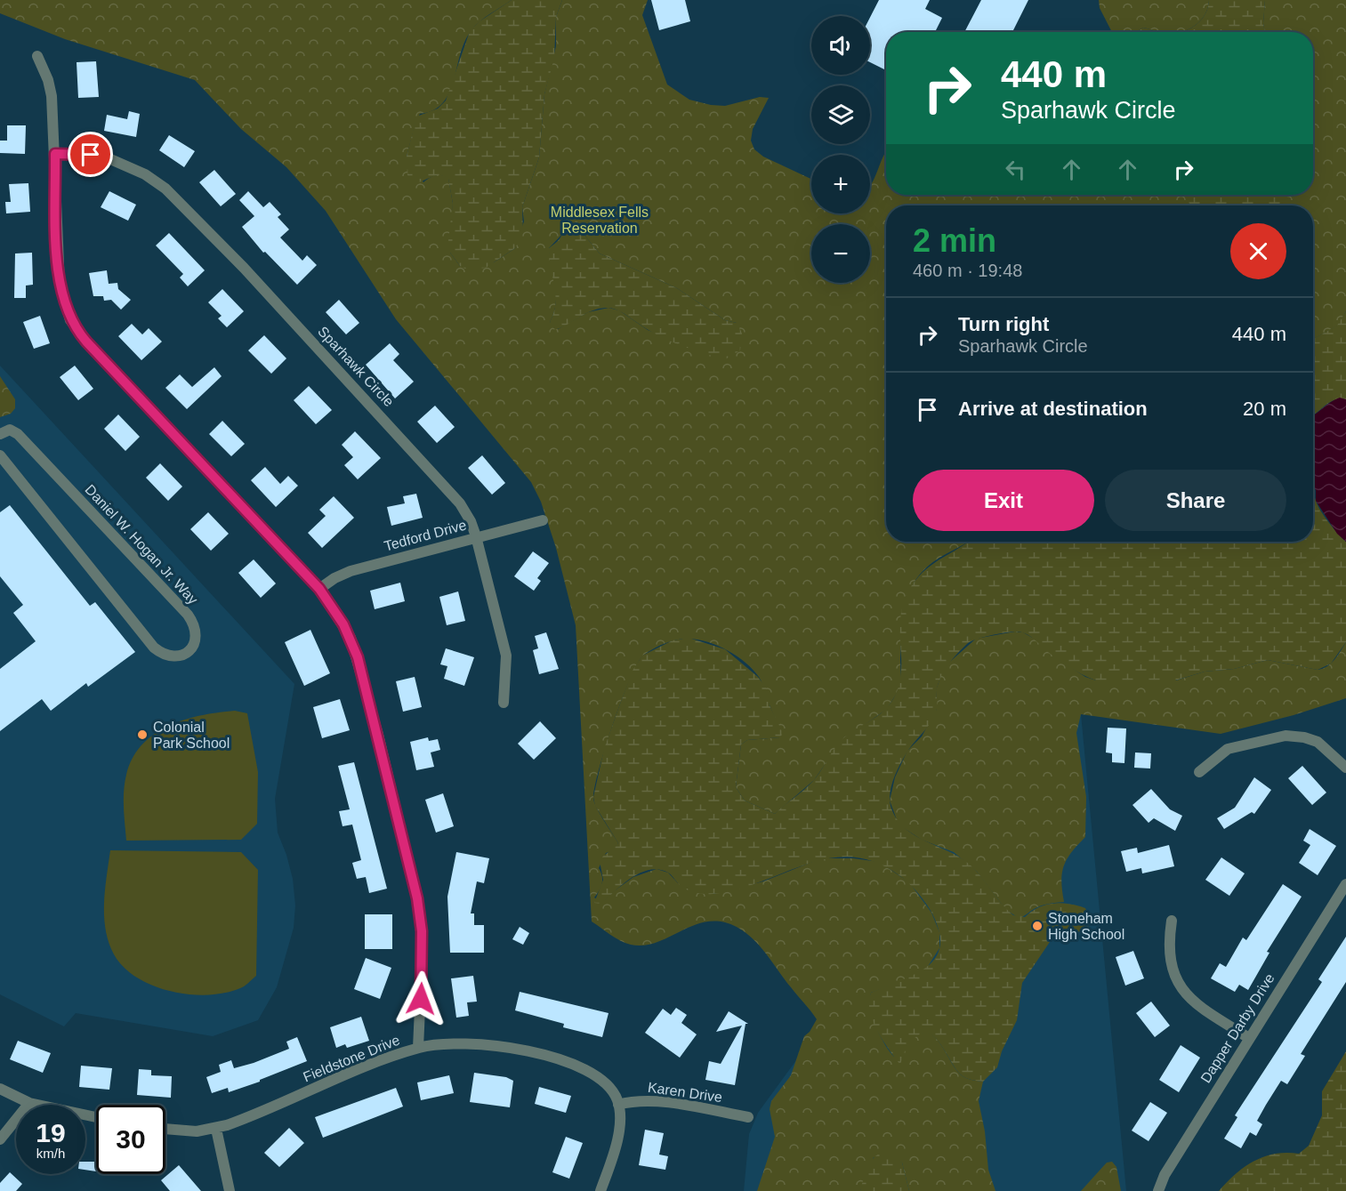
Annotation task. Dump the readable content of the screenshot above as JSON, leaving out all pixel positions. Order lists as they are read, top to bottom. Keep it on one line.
{"streets":{"street":["Sparhawk Circle","Tedford Drive","Daniel W. Hogan Jr. Way","Dapper Darby Drive","Fieldstone Drive","Karen Drive"]},"crossings":[["Sparhawk Circle","Tedford Drive"],["Fieldstone Drive","Karen Drive"]],"parks":["Middlesex Fells Reservation"],"places":["Colonial Park School","Stoneham High School"],"page":{"map_buttons":["+","−"],"turn":["440 m","Sparhawk Circle"],"heading":["2 min","460 m · 19:48"],"list":[{"name":"Turn right","note":"Sparhawk Circle","value":"440 m"},{"name":"Arrive at destination","value":"20 m"}],"buttons":["Exit","Share"],"speed":"19 km/h","limit":"30"}}
